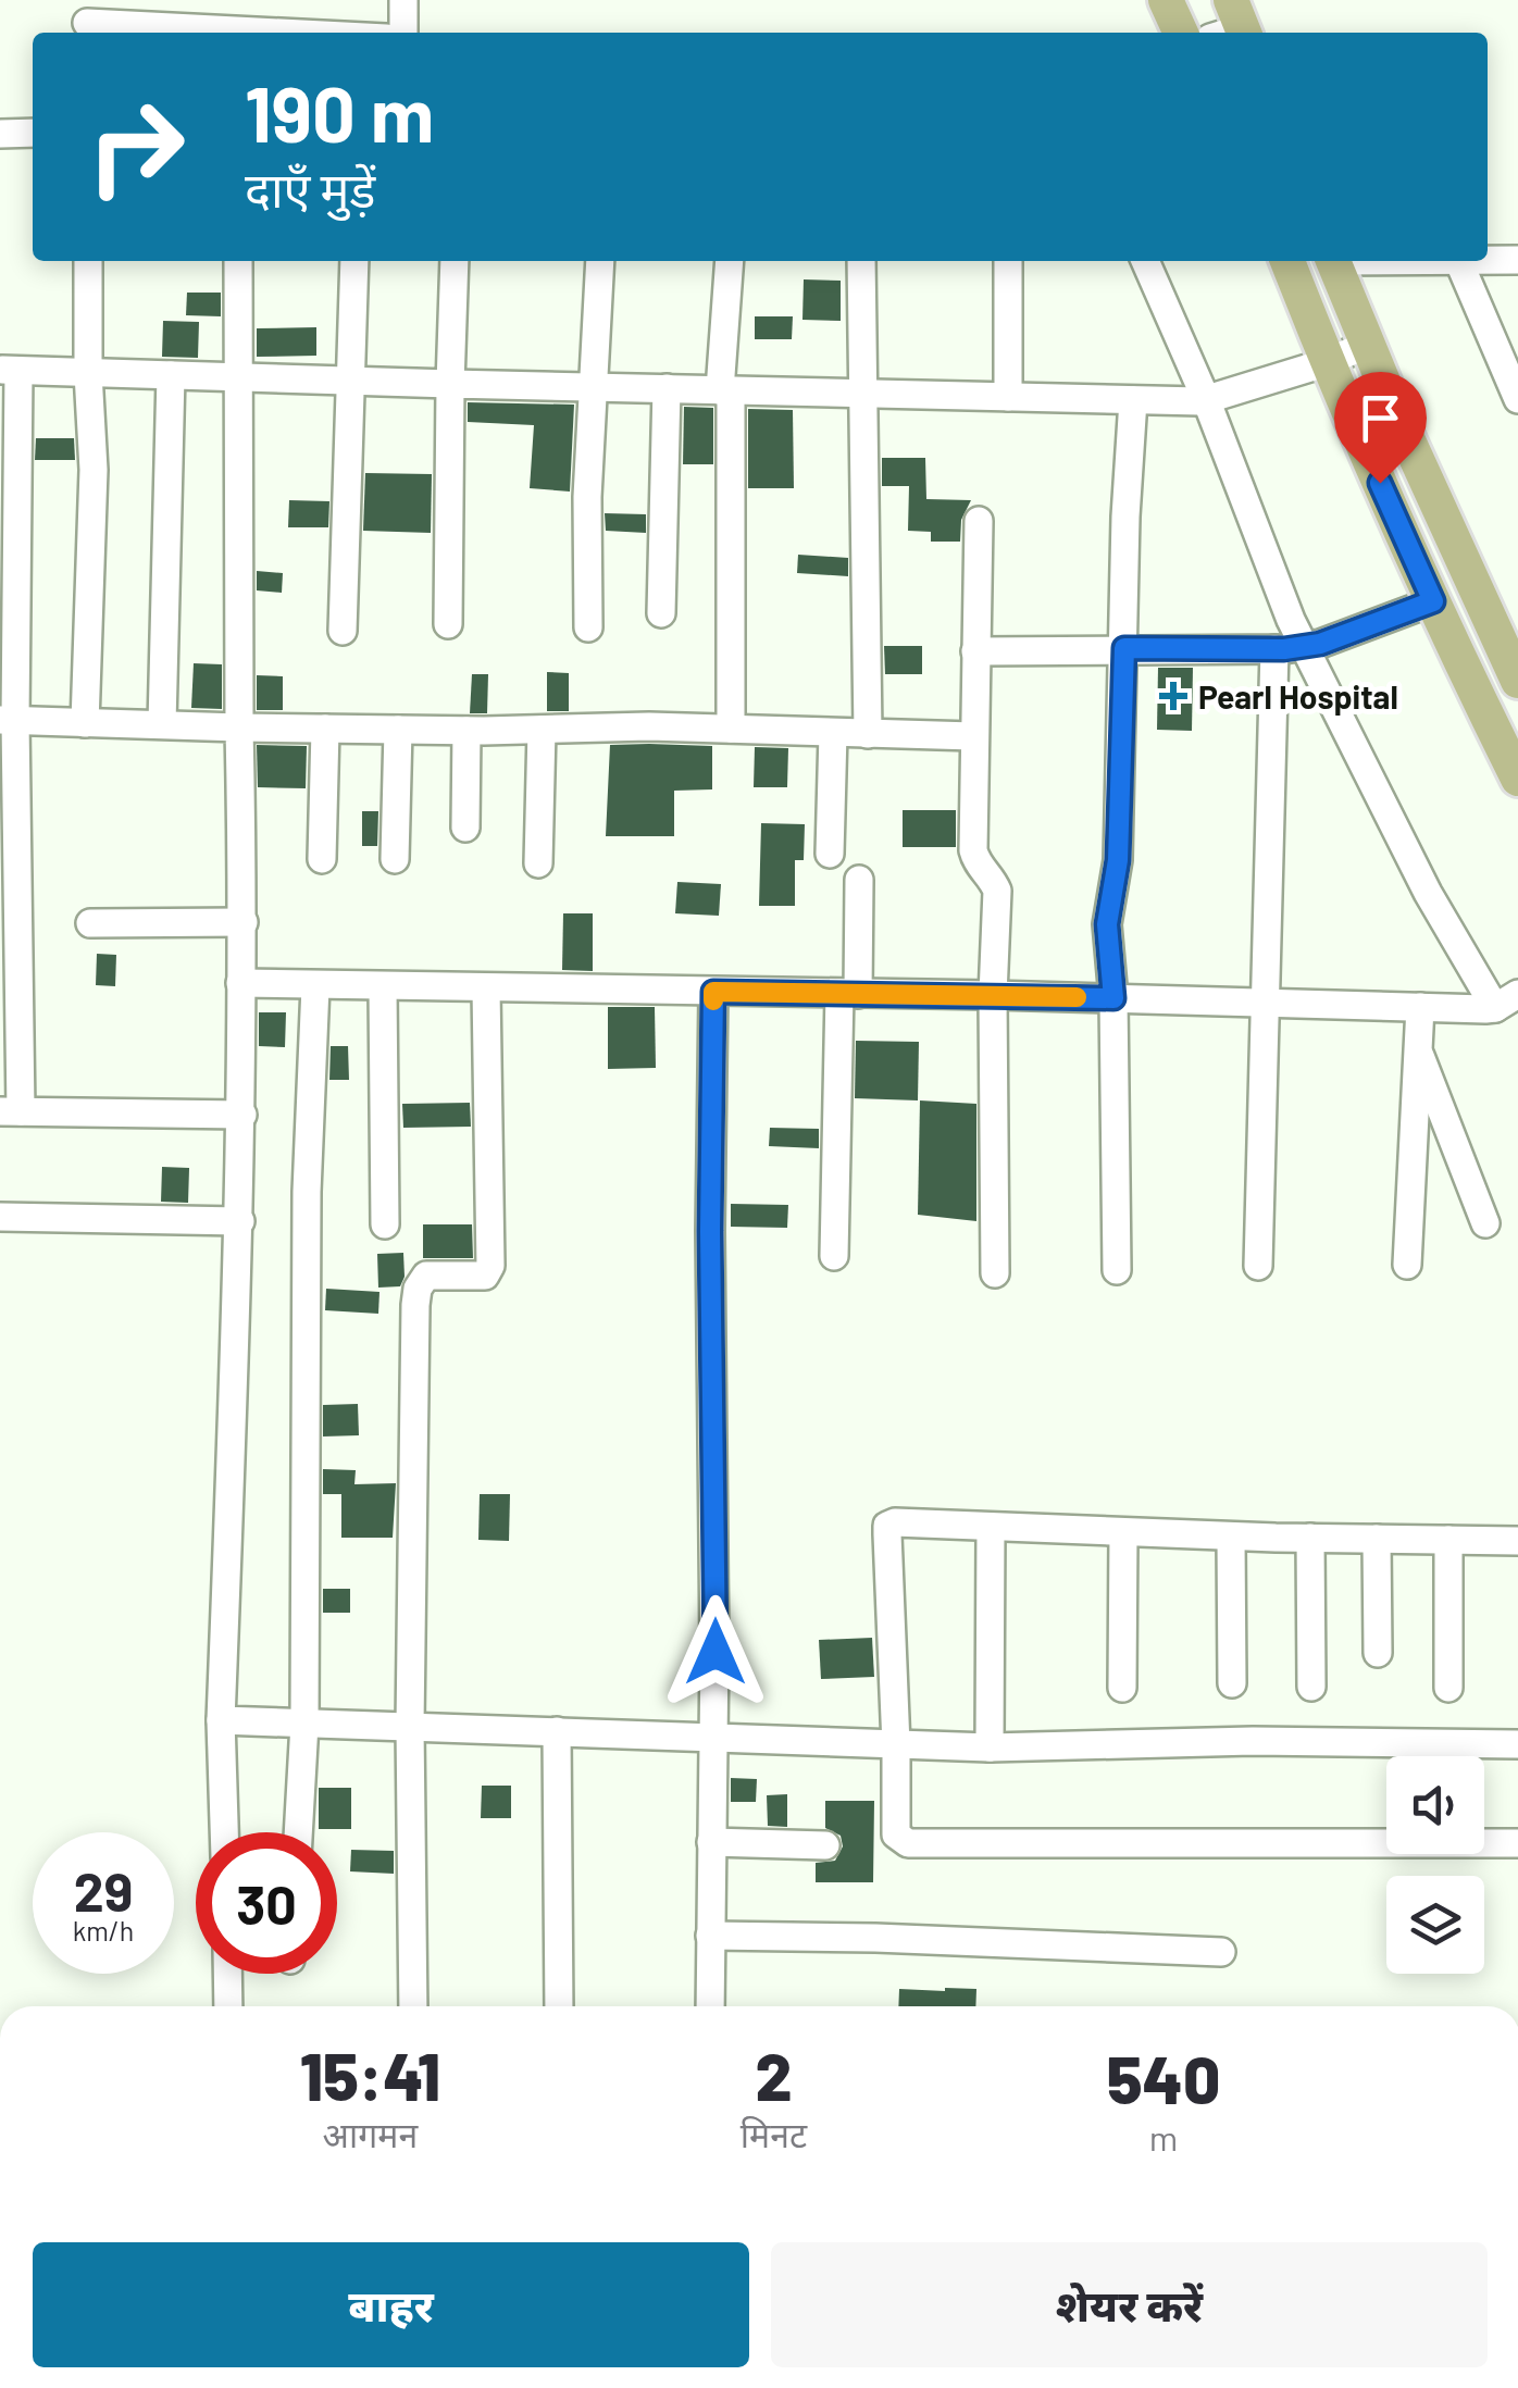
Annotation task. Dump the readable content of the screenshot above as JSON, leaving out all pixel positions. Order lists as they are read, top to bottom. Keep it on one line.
{"places":{"health":["Pearl Hospital"]},"page":{"turn":["190 m","दाएँ मुड़ें"],"speed":"29 km/h","limit":"30","eta":["15:41","आगमन","2","मिनट","540","m"],"buttons":["बाहर","शेयर करें"]}}
